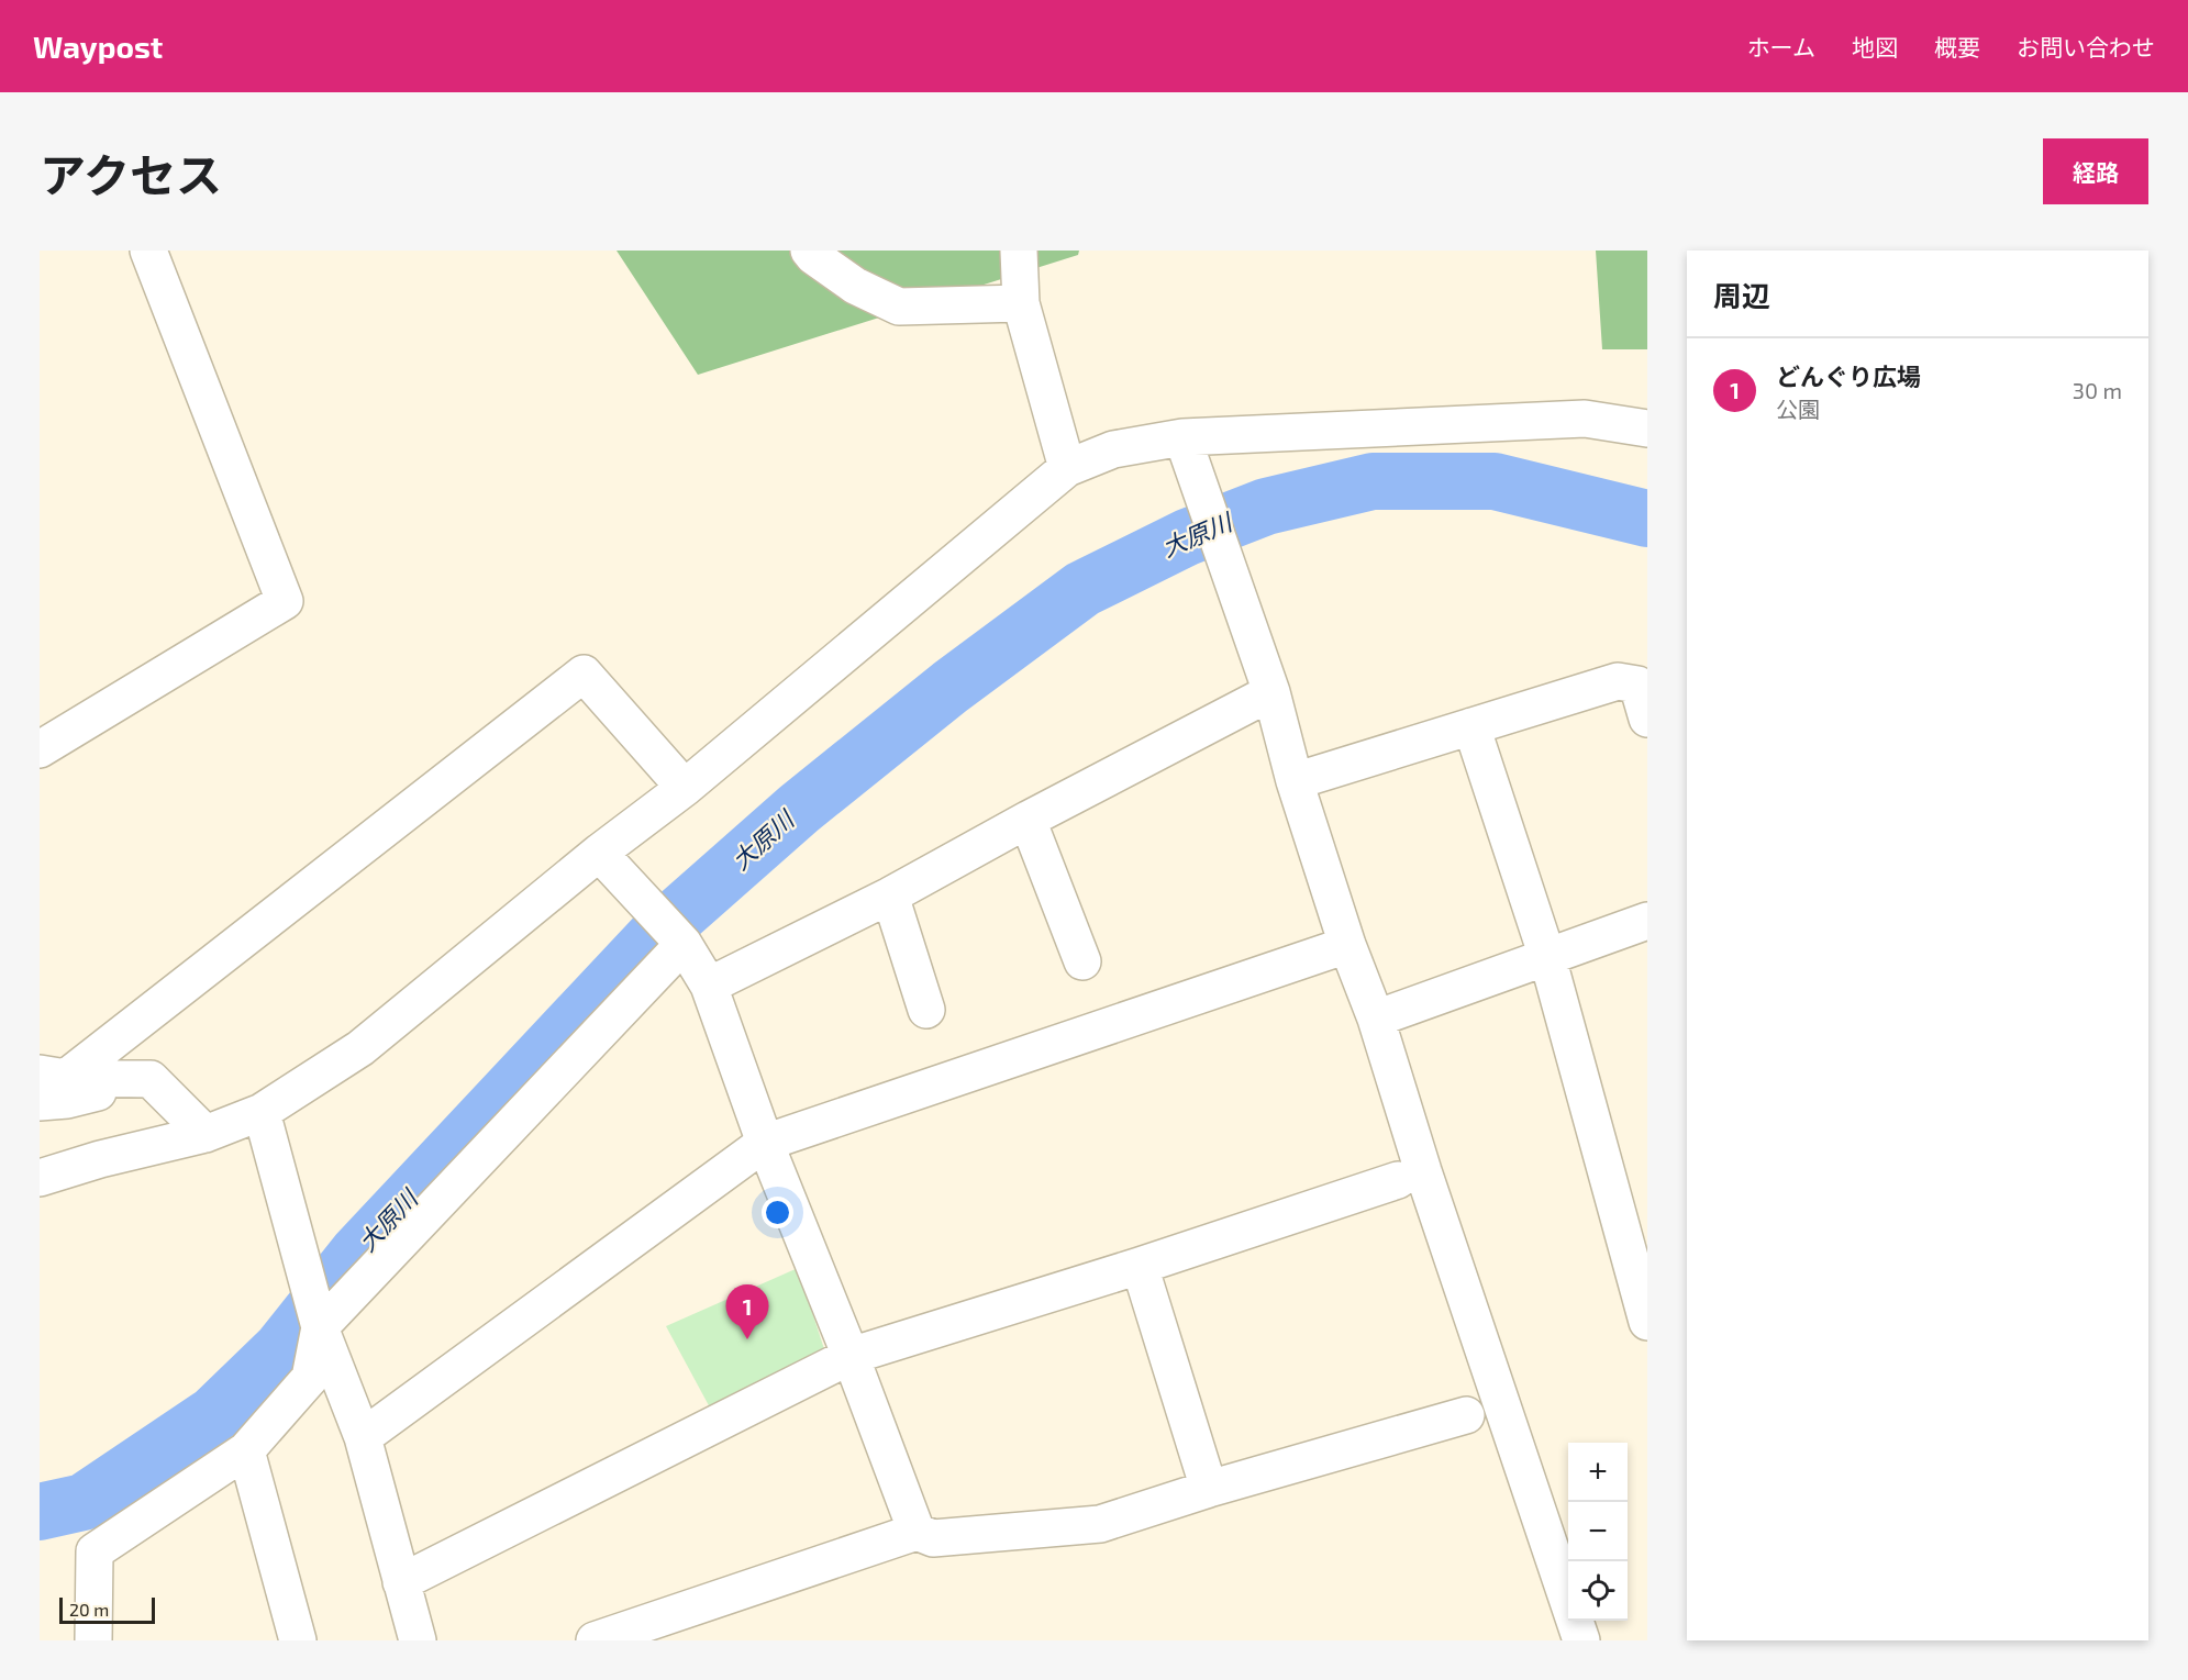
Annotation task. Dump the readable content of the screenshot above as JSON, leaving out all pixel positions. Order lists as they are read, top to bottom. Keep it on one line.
{"water":["大原川"],"scale_bar":"20 m","page":{"header":"Waypost","nav":["ホーム","地図","概要","お問い合わせ"],"title":"アクセス","buttons":"経路","heading":"周辺","list":[{"mark":"1","name":"どんぐり広場","note":"公園","value":"30 m"}],"pins":"1","map_buttons":["+","−"],"scale":"20 m"}}
